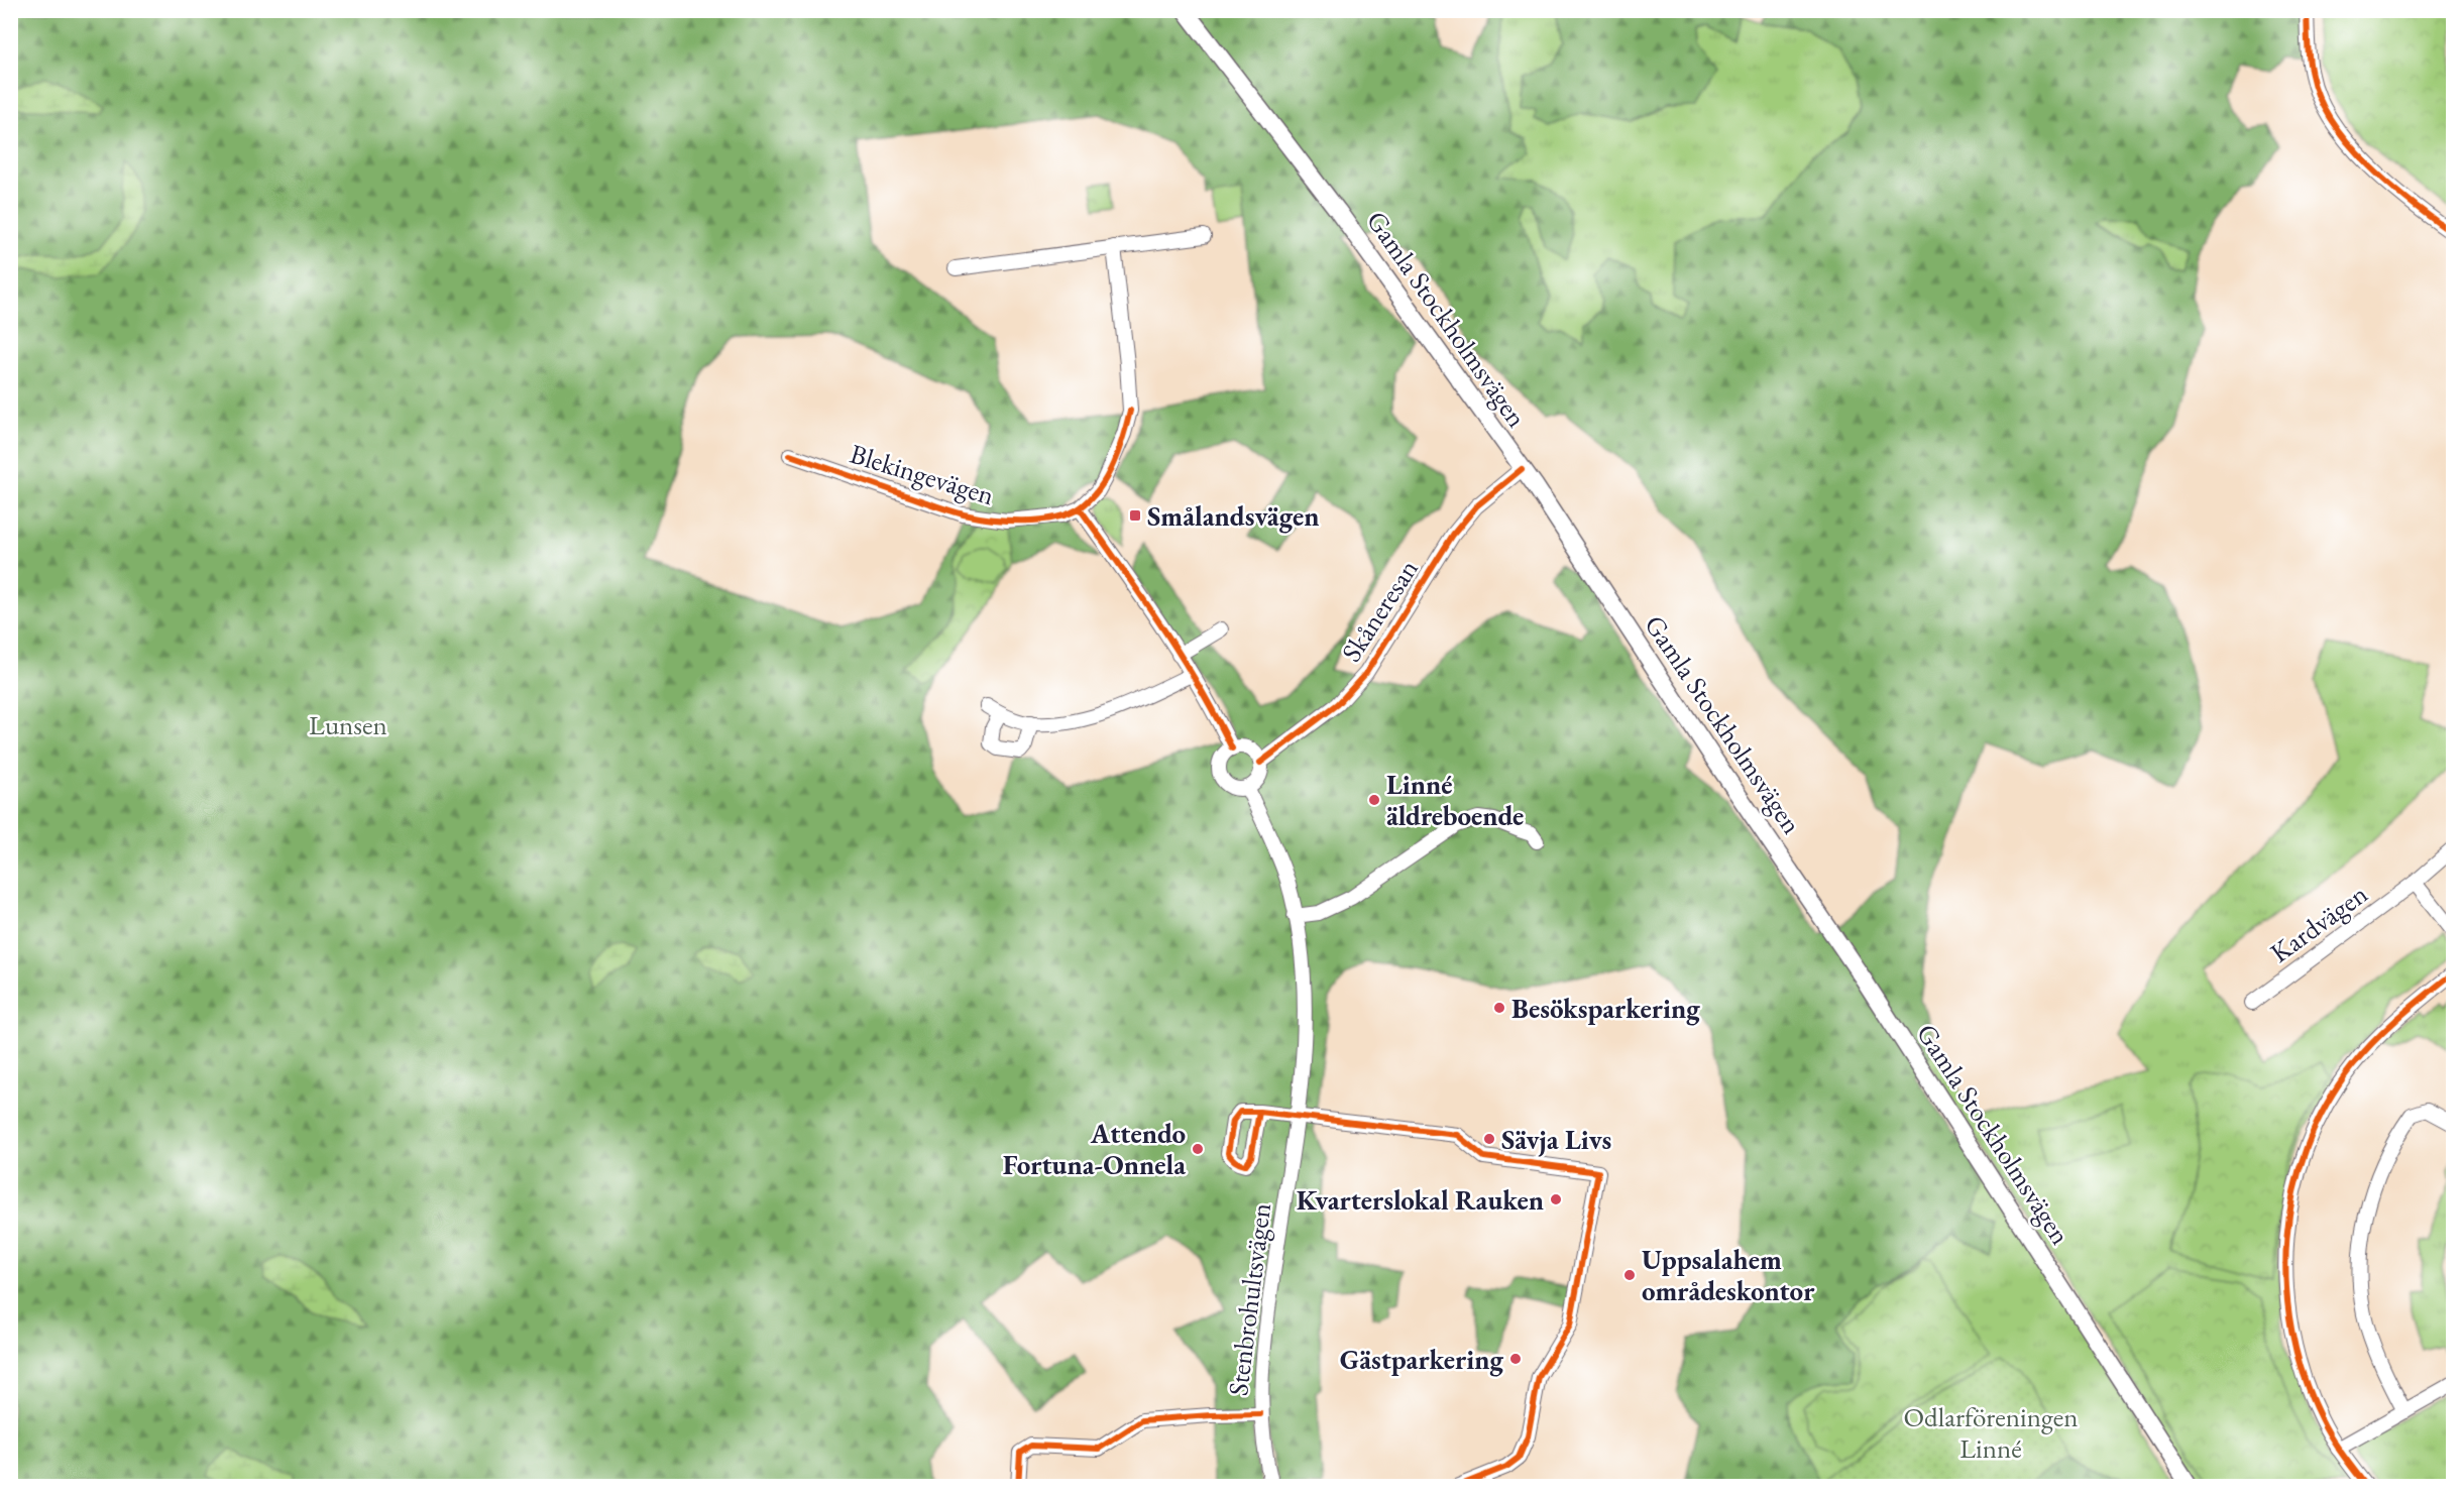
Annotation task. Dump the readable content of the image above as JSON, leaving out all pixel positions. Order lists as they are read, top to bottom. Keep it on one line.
{"streets":{"main road":["Gamla Stockholmsvägen"],"street":["Blekingevägen","Skåneresan","Kardvägen","Stenbrohultsvägen"]},"crossings":[["Gamla Stockholmsvägen","Skåneresan"],["Skåneresan","Stenbrohultsvägen"]],"parks":["Lunsen","Odlarföreningen Linné"],"places":{"transit":["Smålandsvägen"],"other":["Linné äldreboende","Besöksparkering","Sävja Livs","Attendo Fortuna-Onnela","Kvarterslokal Rauken","Uppsalahem områdeskontor","Gästparkering"]}}
